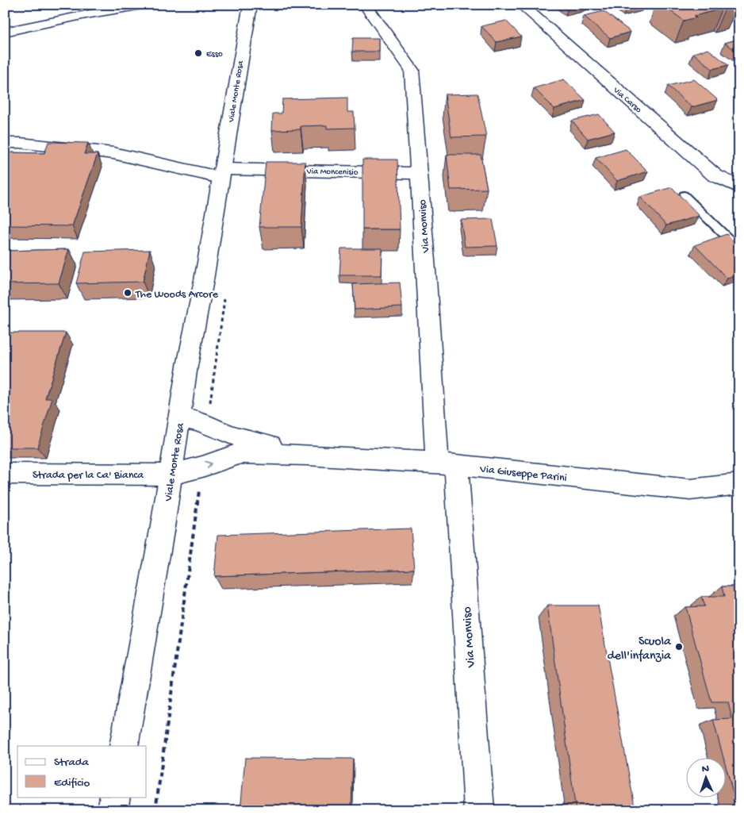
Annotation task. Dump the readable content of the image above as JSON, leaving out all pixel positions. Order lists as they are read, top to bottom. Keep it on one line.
{"streets":{"street":["Viale Monte Rosa","Via Carso","Via Moncenisio","Via Monviso","Via Giuseppe Parini","Strada per la Ca' Bianca"]},"crossings":[["Viale Monte Rosa","Via Moncenisio"],["Viale Monte Rosa","Via Giuseppe Parini"],["Viale Monte Rosa","Strada per la Ca' Bianca"],["Via Moncenisio","Via Monviso"],["Via Monviso","Via Giuseppe Parini"],["Via Giuseppe Parini","Strada per la Ca' Bianca"]],"places":["Esso","The Woods Arcore","Scuola dell'infanzia"],"legend":["Strada","Edificio"],"north":"top"}
